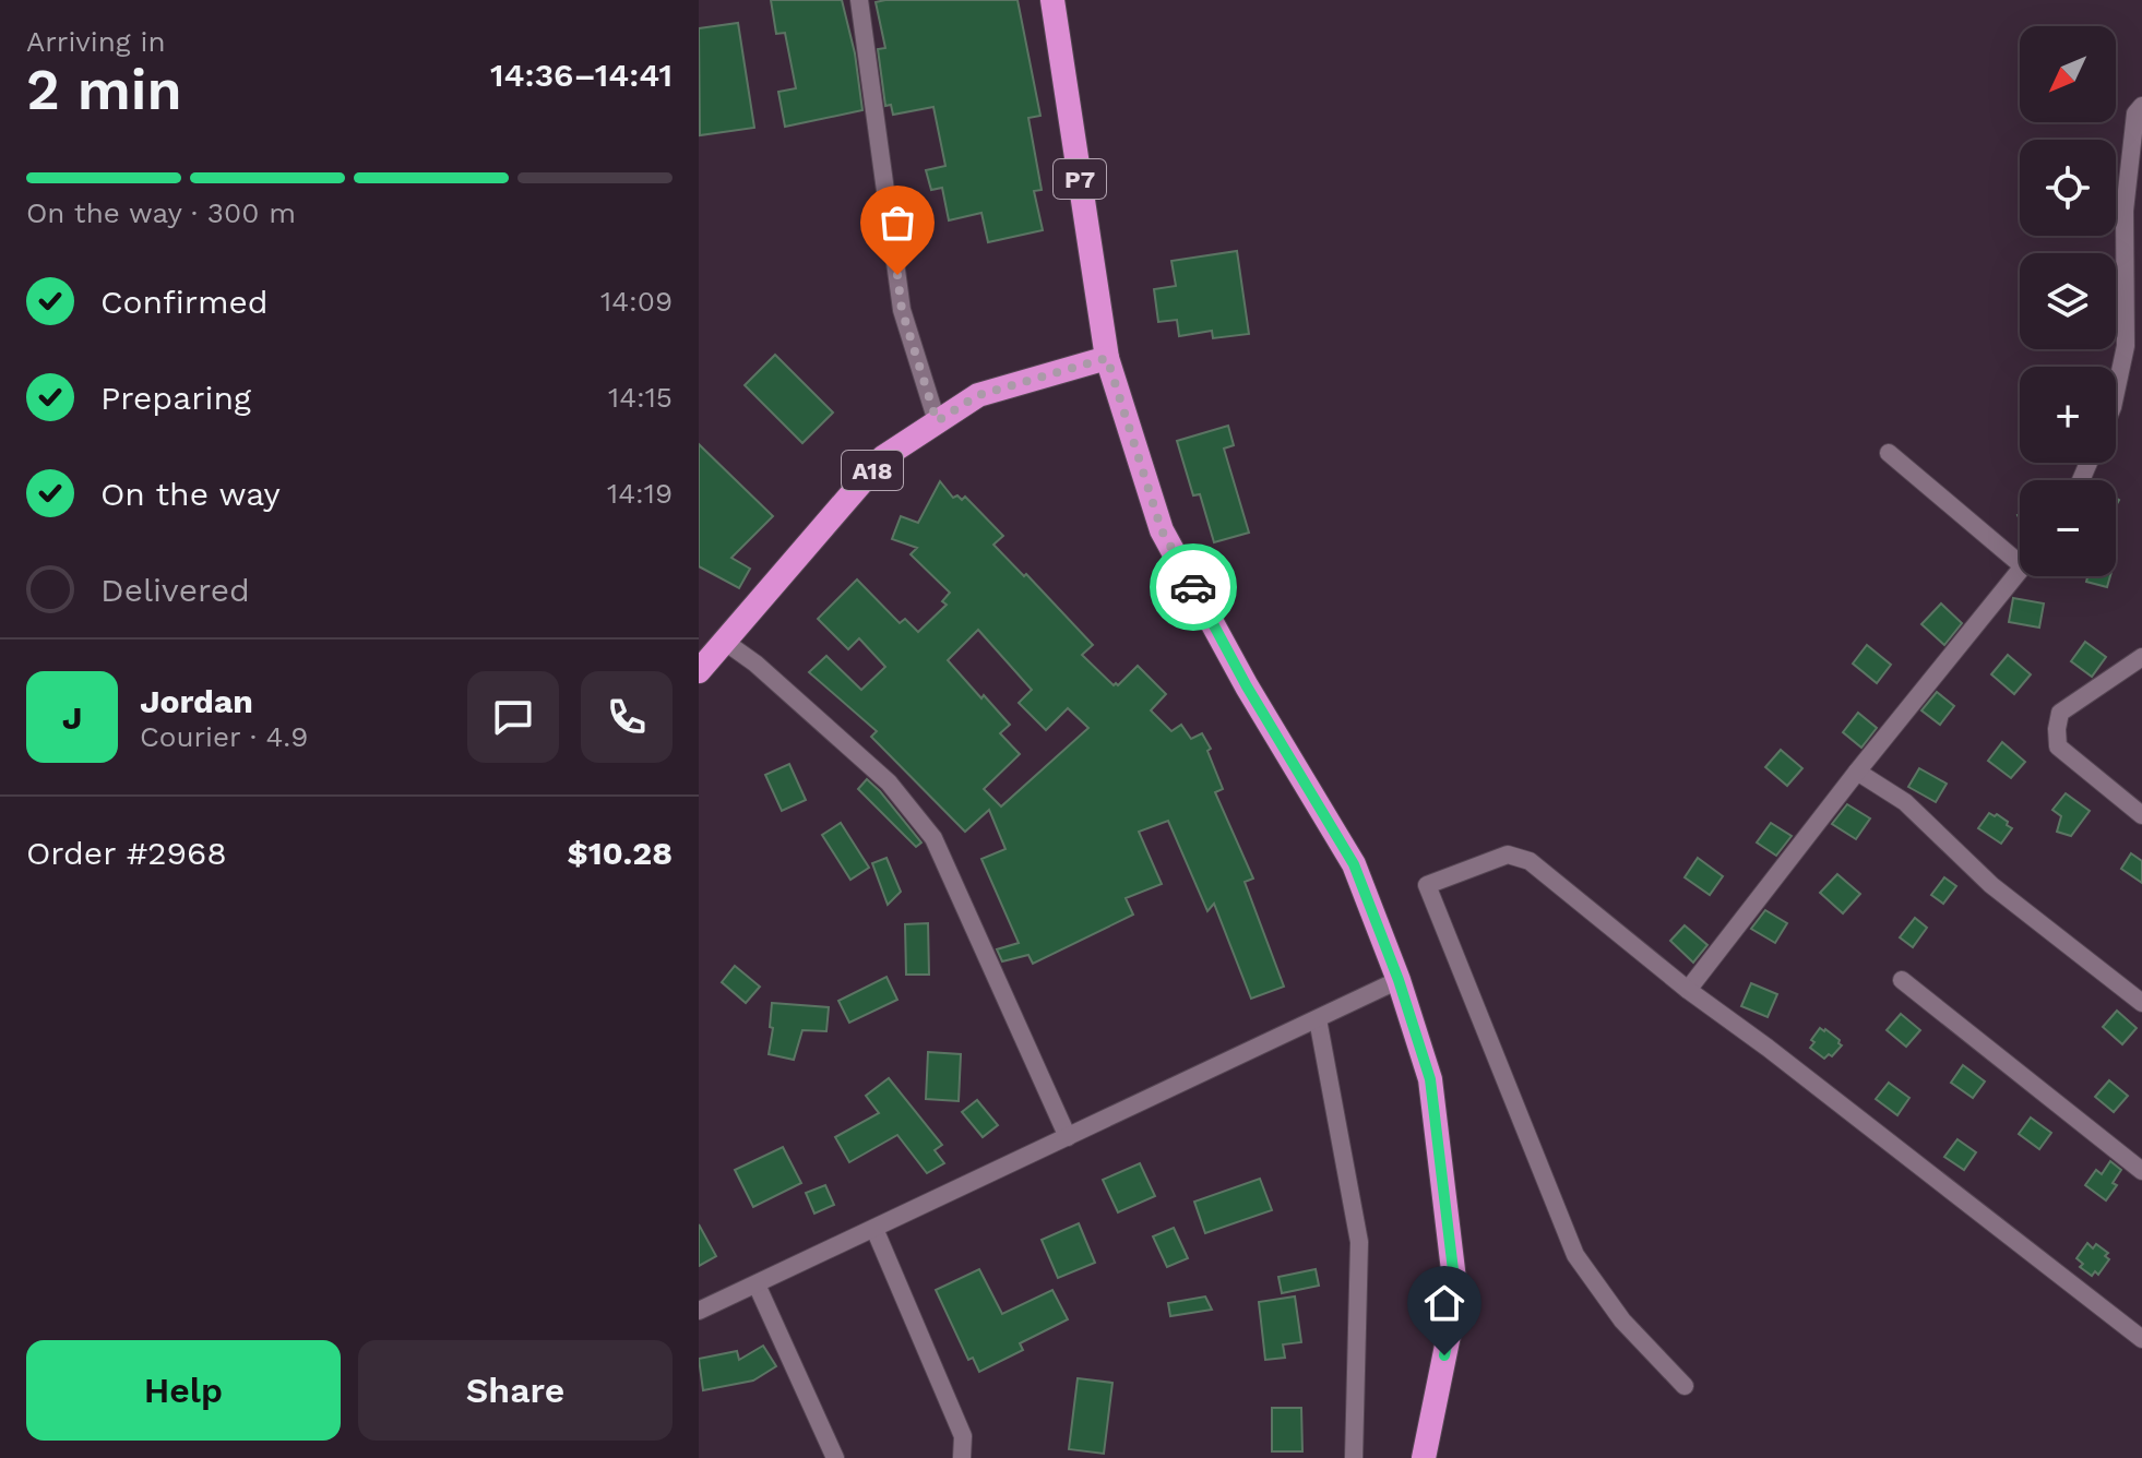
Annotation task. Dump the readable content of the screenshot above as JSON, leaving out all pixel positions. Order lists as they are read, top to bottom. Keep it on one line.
{"streets":{"highway":["P7","A18"]},"crossings":[["P7","A18"]],"north":"bottom left","page":{"heading":["2 min","Arriving in","14:36–14:41"],"panel":["Jordan","Courier · 4.9","Order #2968","$10.28"],"map_buttons":["+","−"],"bar":"On the way · 300 m","list":[["Confirmed","14:09"],["Preparing","14:15"],["On the way","14:19"],"Delivered"],"round":"J","buttons":["Help","Share"]}}
